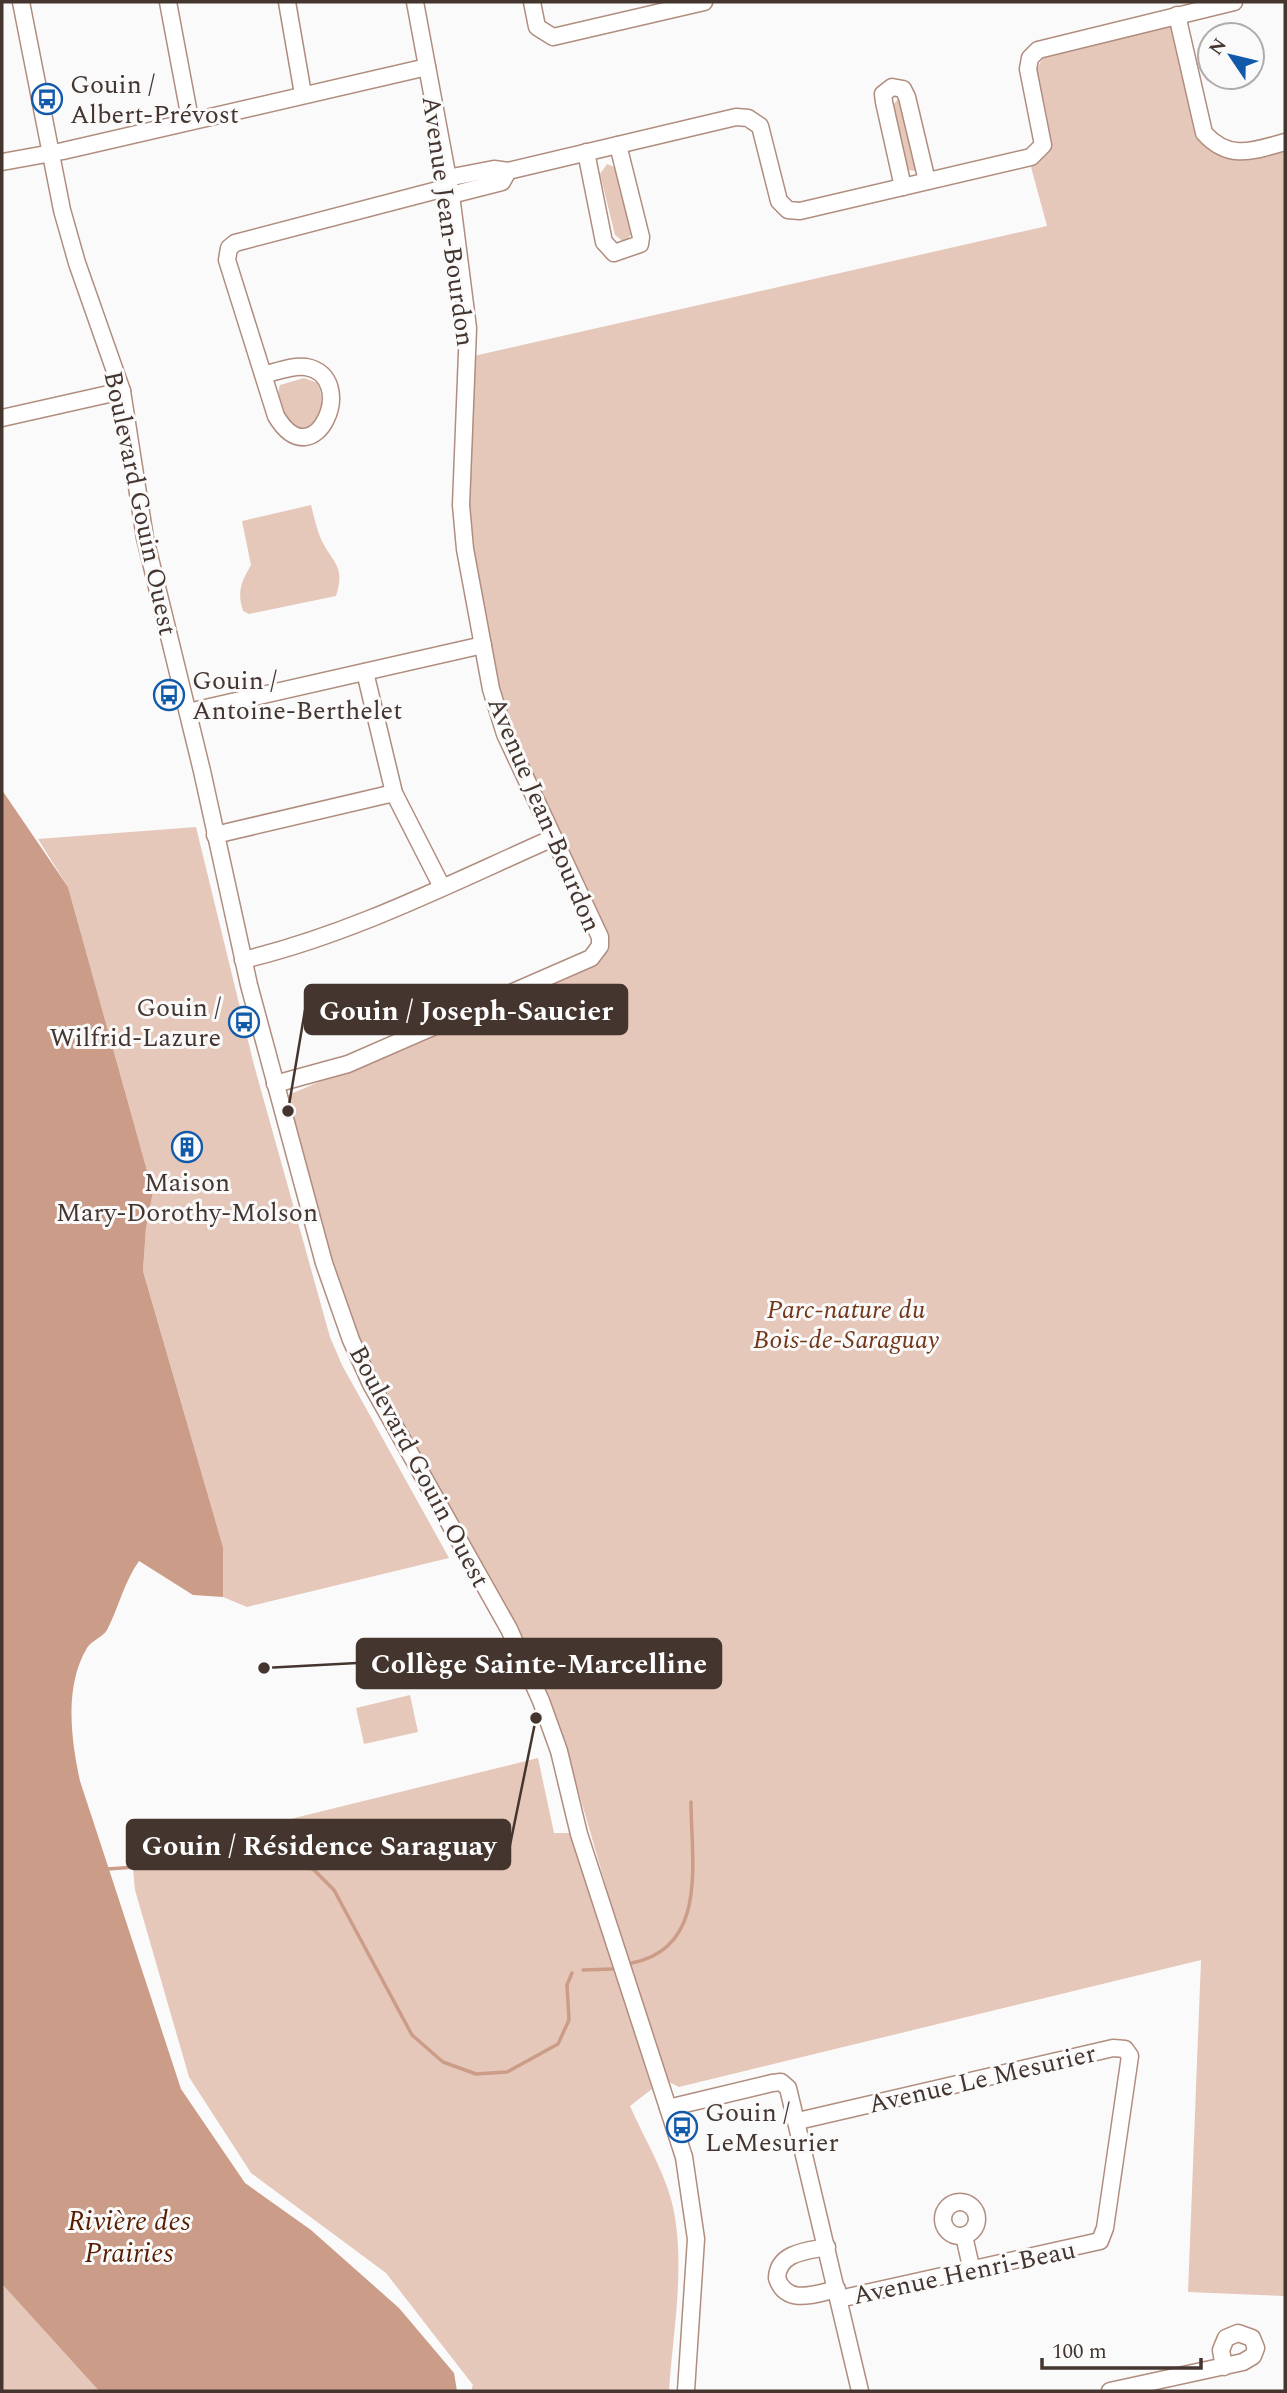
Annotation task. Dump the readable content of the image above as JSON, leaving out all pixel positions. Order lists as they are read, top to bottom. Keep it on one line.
{"streets":{"street":["Avenue Jean-Bourdon","Boulevard Gouin Ouest","Avenue Le Mesurier","Avenue Henri-Beau"]},"crossings":[["Avenue Jean-Bourdon","Boulevard Gouin Ouest"],["Avenue Le Mesurier","Avenue Henri-Beau"]],"water":["Rivière des Prairies"],"parks":["Parc-nature du Bois-de-Saraguay"],"places":{"bus stop":["Gouin / Albert-Prévost","Gouin / Antoine-Berthelet","Gouin / Wilfrid-Lazure","Gouin / LeMesurier"],"other":["Gouin / Joseph-Saucier","Collège Sainte-Marcelline","Gouin / Résidence Saraguay"],"building":["Maison Mary-Dorothy-Molson"]},"scale_bar":"100 m","north":"top left"}
